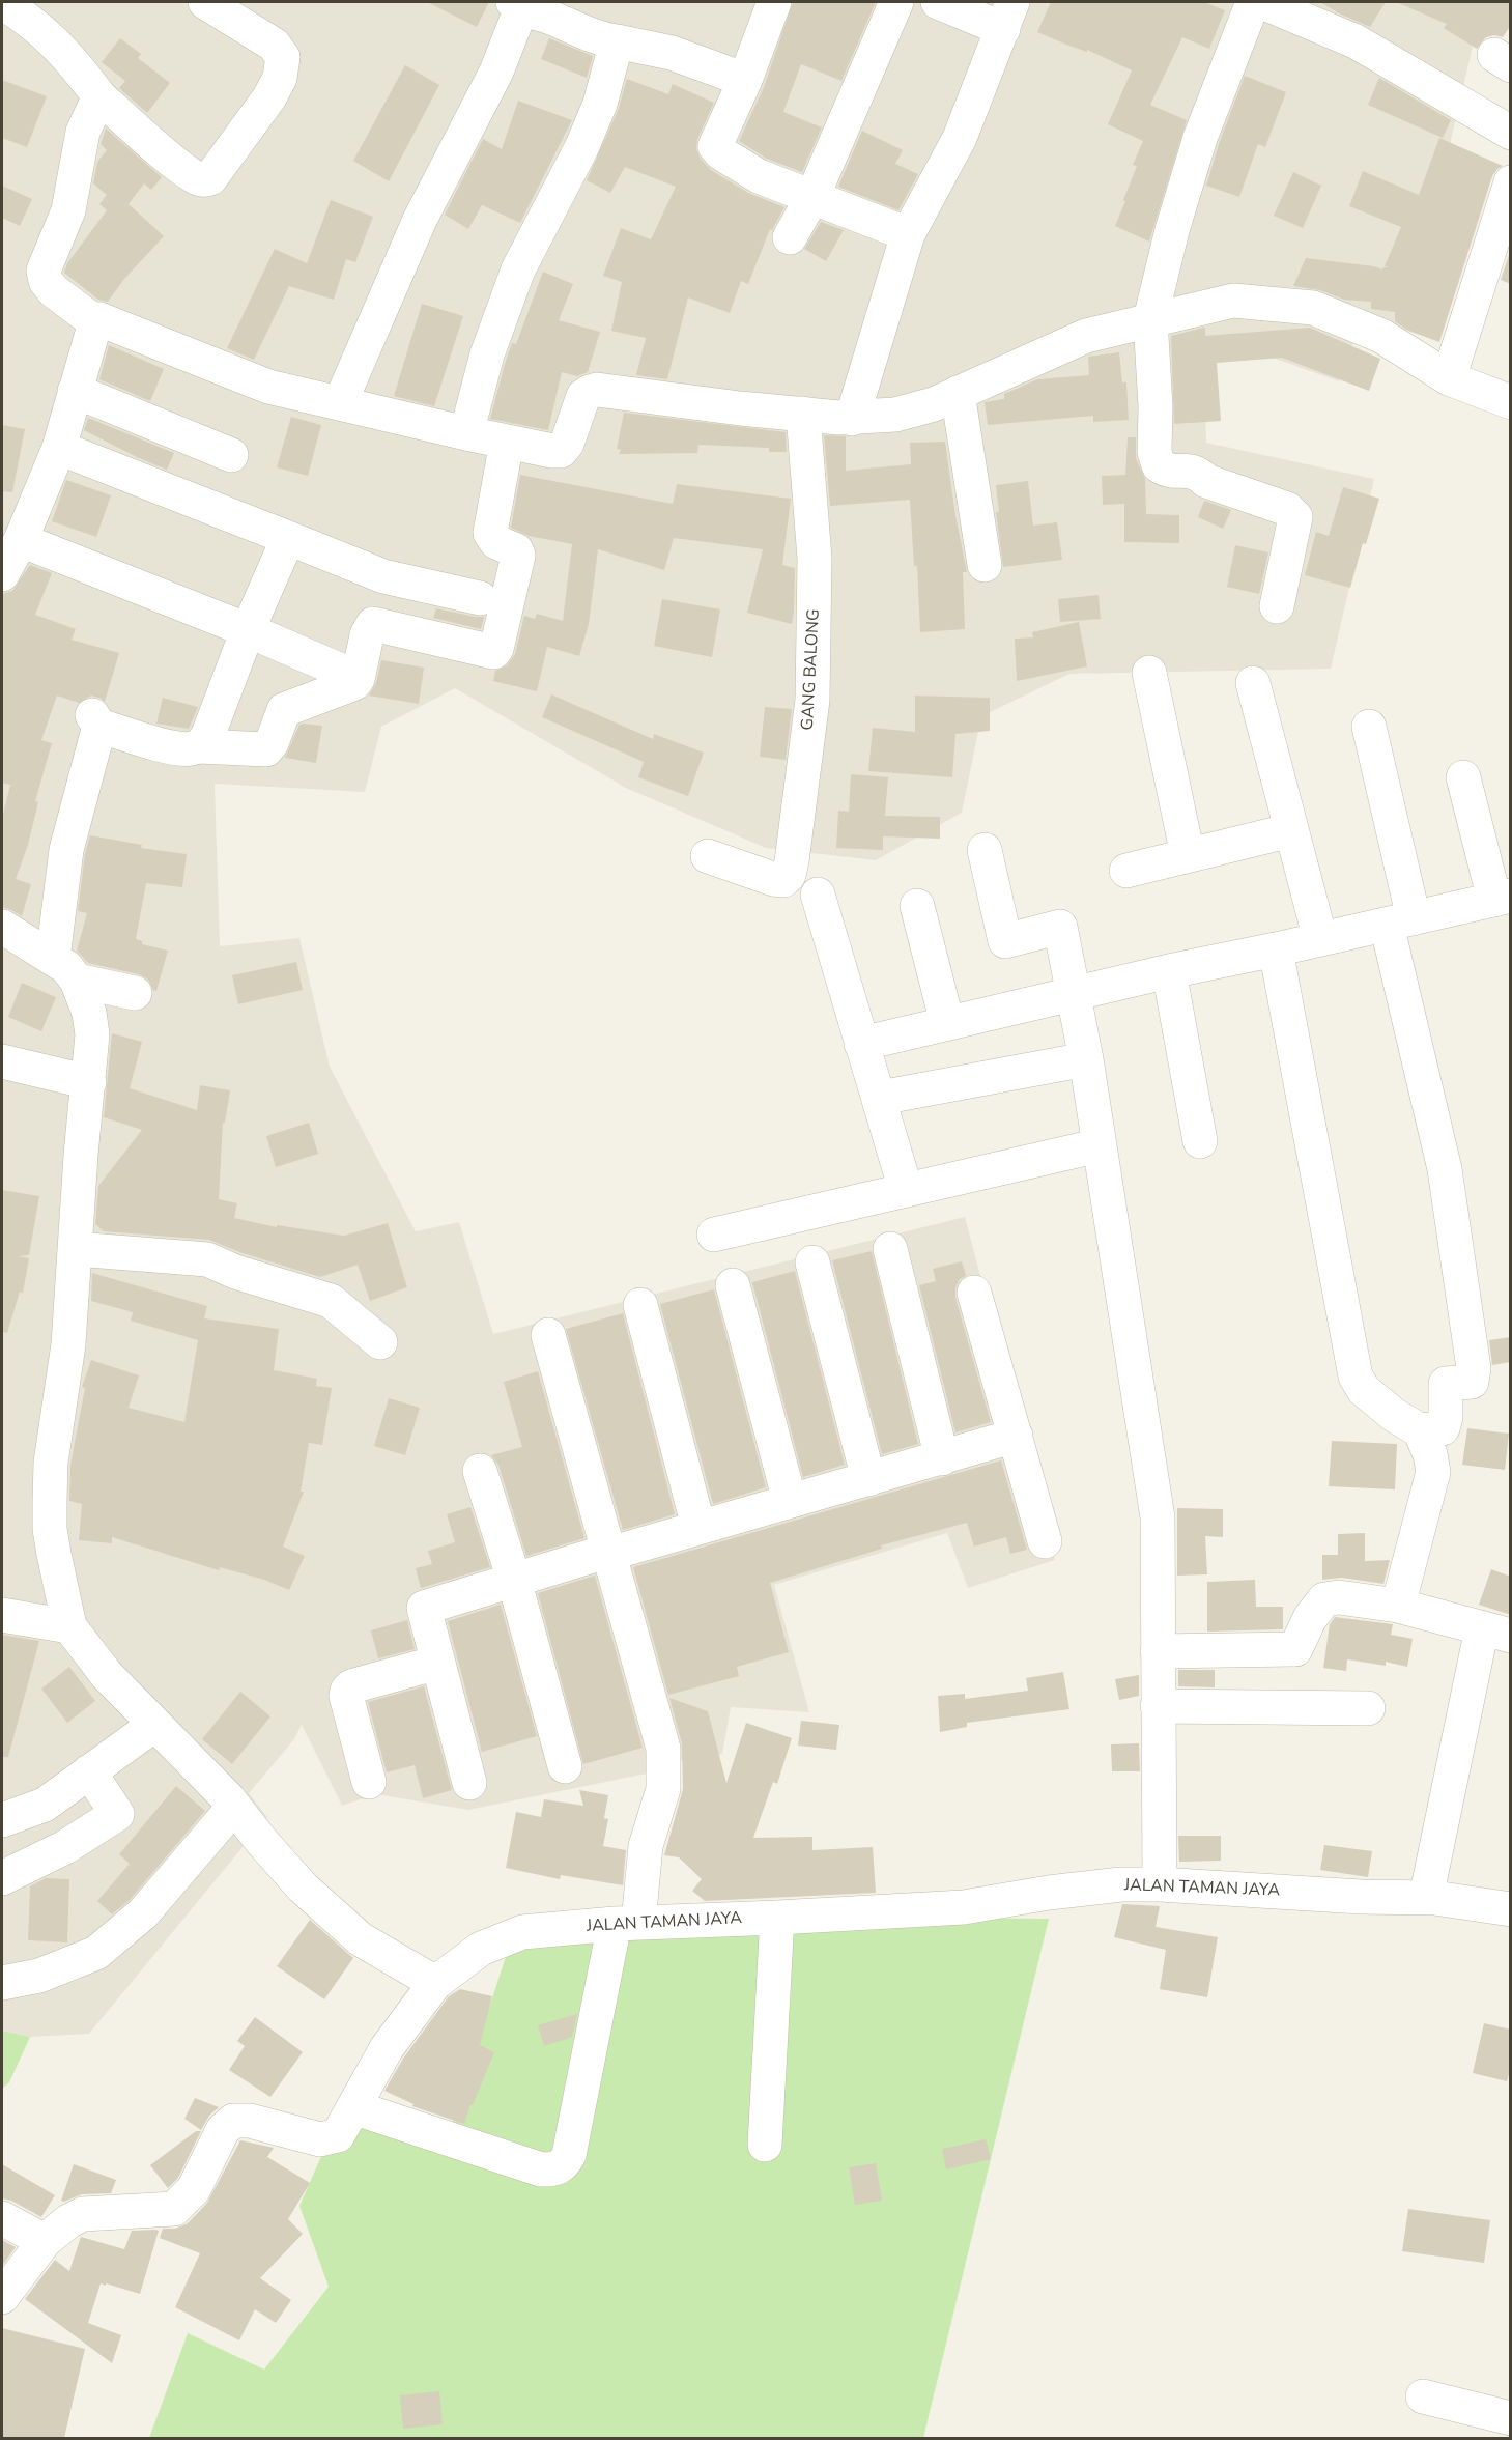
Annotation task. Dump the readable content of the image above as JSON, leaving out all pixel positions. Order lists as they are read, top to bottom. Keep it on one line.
{"streets":{"street":["GANG BALONG","JALAN TAMAN JAYA"]}}
